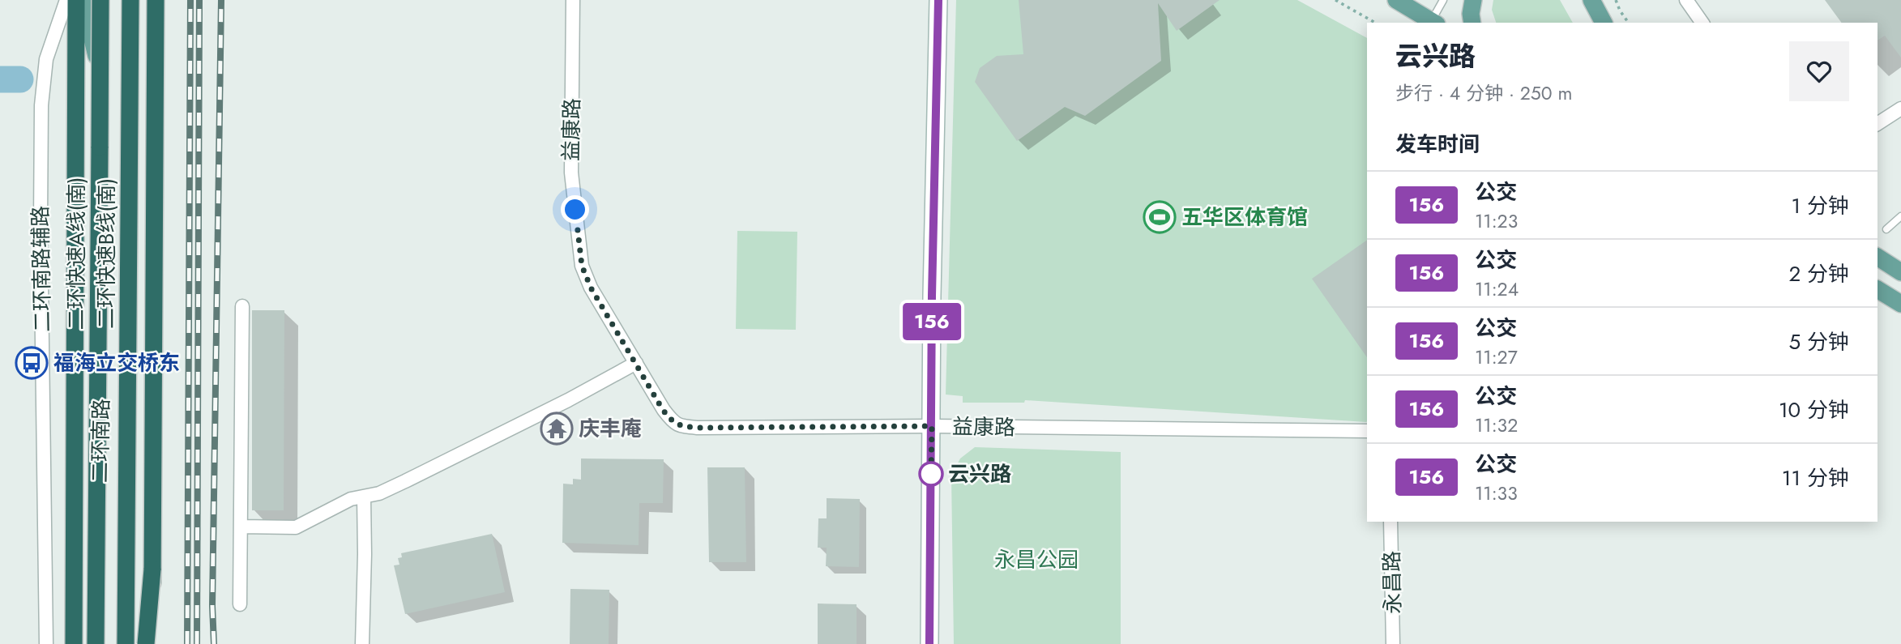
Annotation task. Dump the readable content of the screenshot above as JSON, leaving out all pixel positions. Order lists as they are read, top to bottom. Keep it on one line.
{"streets":{"highway":["二环快速A线(南)","二环快速B线(南)"],"main road":["二环南路"],"street":["益康路","二环南路辅路","永昌路"]},"parks":["永昌公园"],"places":{"sports":["五华区体育馆"],"bus stop":["福海立交桥东"],"temple":["庆丰庵"],"other":["云兴路"]},"lines":["bus line 156"],"page":{"on_map":"156","heading":[["云兴路","步行 · 4 分钟 · 250 m"],"发车时间"],"list":[{"mark":"156","name":"公交","note":"11:23","value":"1 分钟"},{"mark":"156","name":"公交","note":"11:24","value":"2 分钟"},{"mark":"156","name":"公交","note":"11:27","value":"5 分钟"},{"mark":"156","name":"公交","note":"11:32","value":"10 分钟"},{"mark":"156","name":"公交","note":"11:33","value":"11 分钟"}]}}
